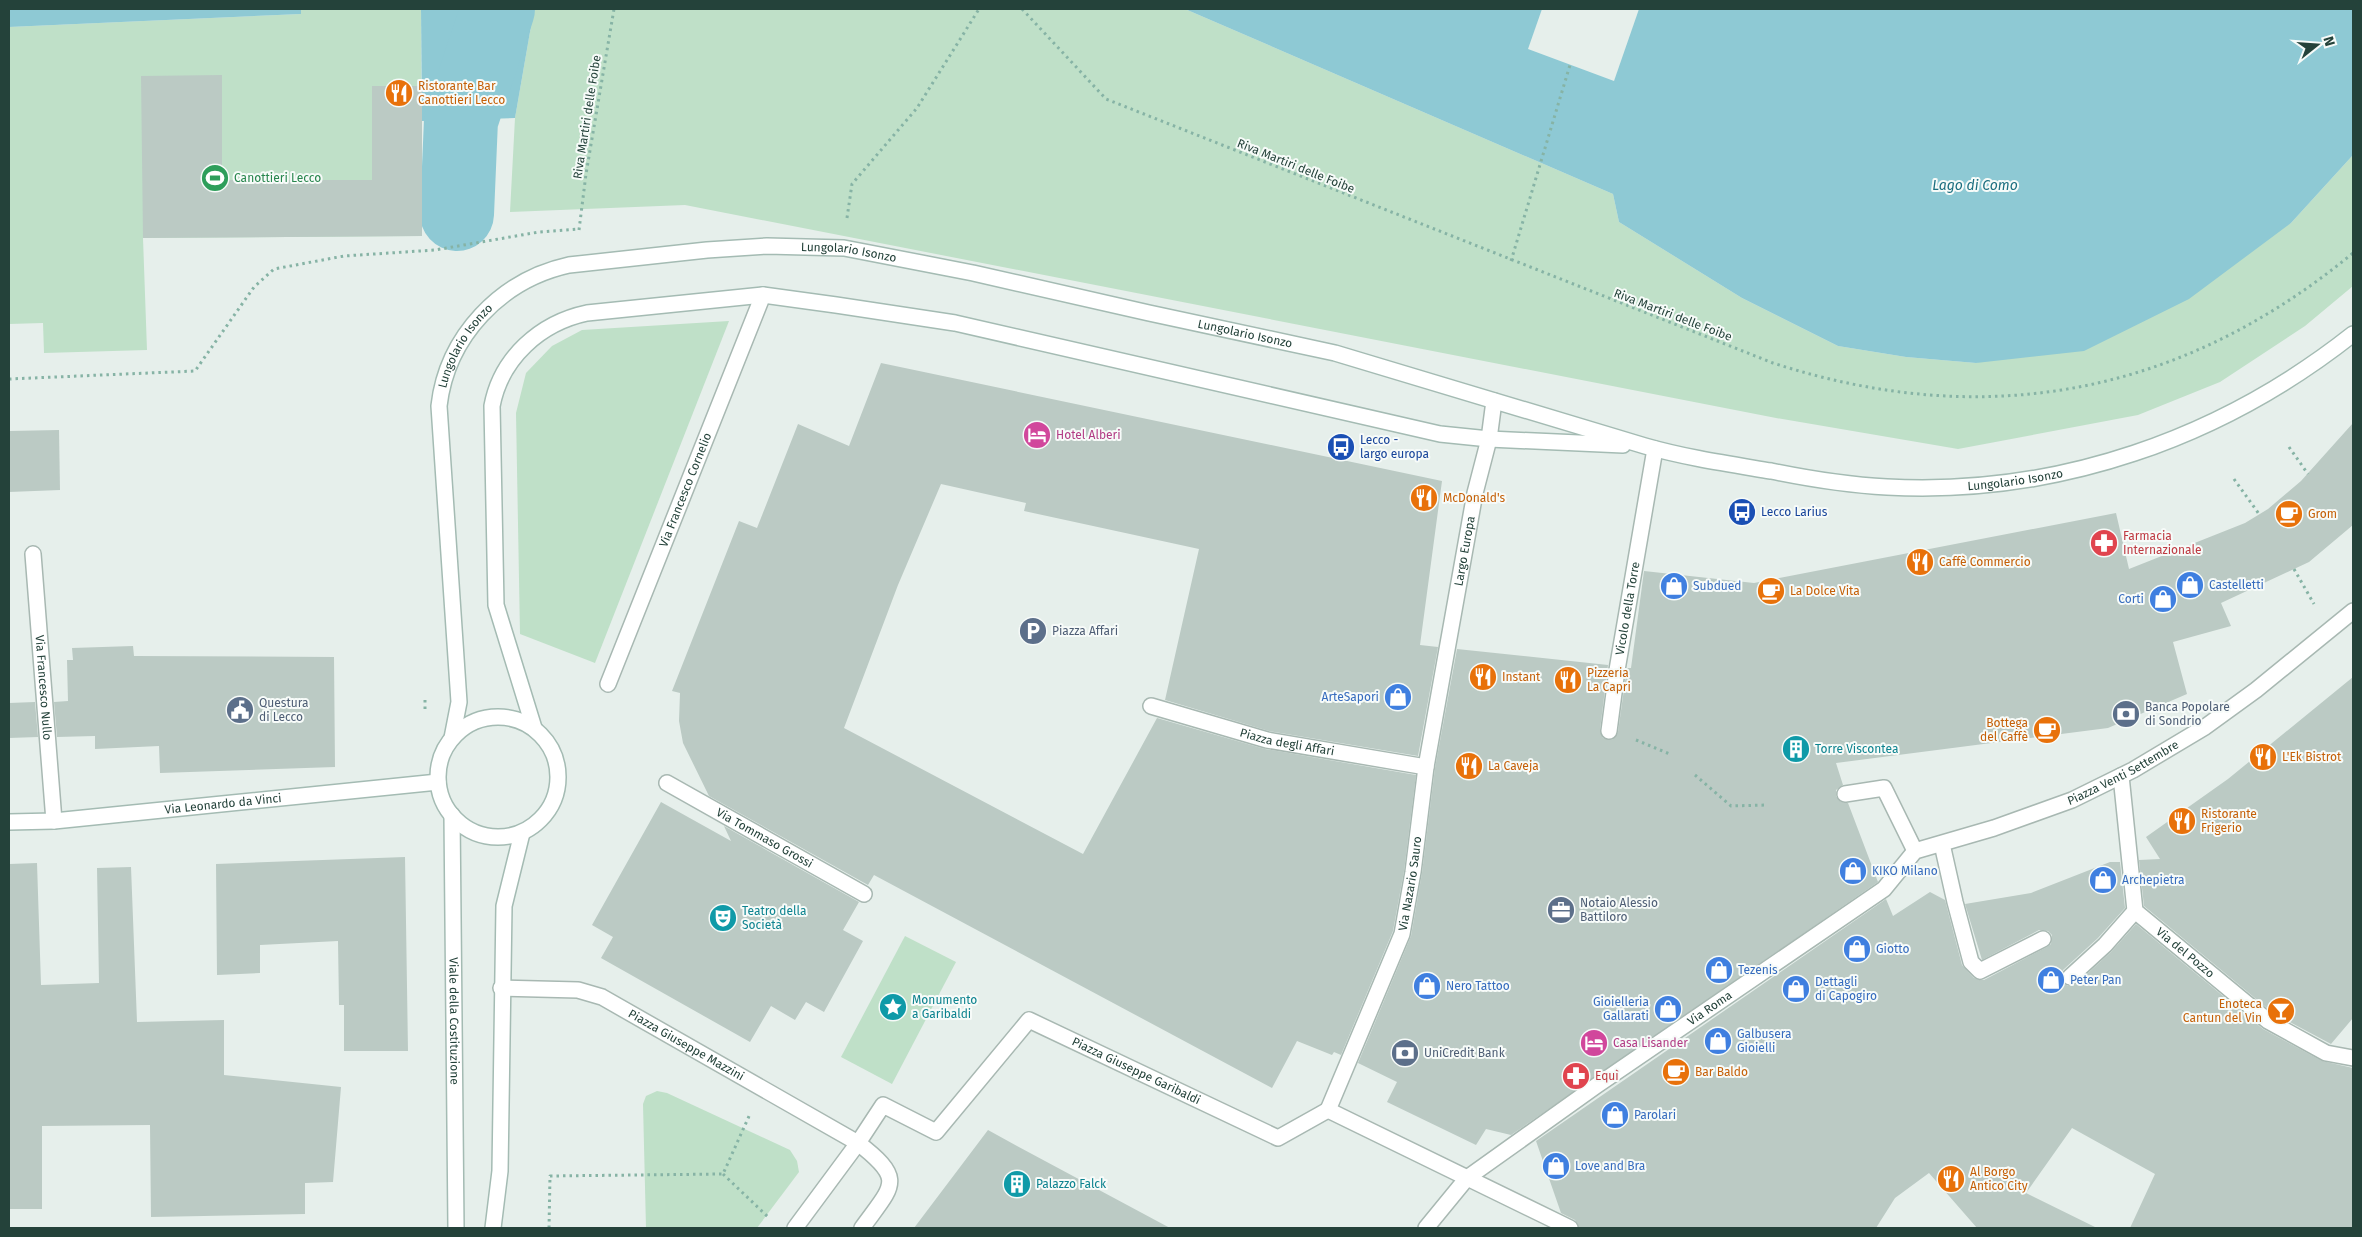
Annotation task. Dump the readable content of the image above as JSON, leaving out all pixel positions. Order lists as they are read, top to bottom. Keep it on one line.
{"streets":{"main road":["Lungolario Isonzo","Via Francesco Cornelio","Largo Europa","Vicolo della Torre","Via Francesco Nullo","Piazza degli Affari","Piazza Venti Settembre","Via Leonardo da Vinci","Via Tommaso Grossi","Via Nazario Sauro","Via del Pozzo","Via Roma","Viale della Costituzione","Piazza Giuseppe Mazzini","Piazza Giuseppe Garibaldi"],"path":["Riva Martiri delle Foibe"]},"crossings":[["Lungolario Isonzo","Via Francesco Cornelio"],["Lungolario Isonzo","Largo Europa"],["Lungolario Isonzo","Vicolo della Torre"],["Lungolario Isonzo","Via Leonardo da Vinci"],["Lungolario Isonzo","Viale della Costituzione"],["Largo Europa","Via Nazario Sauro"],["Via Francesco Nullo","Via Leonardo da Vinci"],["Piazza degli Affari","Via Nazario Sauro"],["Piazza Venti Settembre","Via Roma"],["Via Leonardo da Vinci","Viale della Costituzione"],["Via Nazario Sauro","Piazza Giuseppe Garibaldi"],["Piazza Giuseppe Mazzini","Piazza Giuseppe Garibaldi"]],"water":["Lago di Como"],"places":{"restaurant":["Ristorante Bar Canottieri Lecco","McDonald's","Caffè Commercio","Instant","Pizzeria La Capri","L'Ek Bistrot","La Caveja","Ristorante Frigerio","Al Borgo Antico City"],"sports":["Canottieri Lecco"],"hotel":["Hotel Alberi","Casa Lisander"],"bus stop":["Lecco - largo europa","Lecco Larius"],"cafe":["Grom","La Dolce Vita","Bottega del Caffè","Bar Baldo"],"pharmacy":["Farmacia Internazionale","Equì"],"shop":["Castelletti","Subdued","Corti","ArteSapori","KIKO Milano","Archepietra","Giotto","Tezenis","Peter Pan","Nero Tattoo","Dettagli di Capogiro","Gioielleria Gallarati","Galbusera Gioielli","Parolari","Love and Bra"],"parking":["Piazza Affari"],"public building":["Questura di Lecco"],"bank":["Banca Popolare di Sondrio","UniCredit Bank"],"building":["Torre Viscontea","Palazzo Falck"],"office":["Notaio Alessio Battiloro"],"theatre":["Teatro della Società"],"place":["Monumento a Garibaldi"],"bar":["Enoteca Cantun del Vin"]},"north":"right"}
